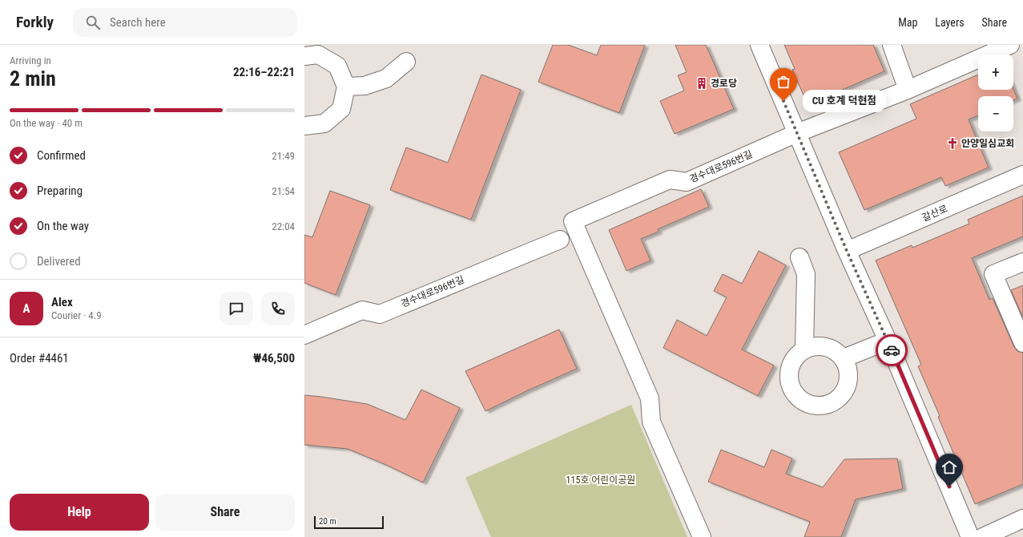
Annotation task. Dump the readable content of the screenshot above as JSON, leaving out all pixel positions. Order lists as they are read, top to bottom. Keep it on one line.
{"streets":{"street":["경수대로596번길","갈산로"]},"parks":["115호 어린이공원"],"places":{"building":["경로당"],"other":["CU 호계 덕현점"],"church":["안양일심교회"]},"scale_bar":"20 m","page":{"header":"Forkly","search":"Search here","nav":["Map","Layers","Share"],"heading":["2 min","Arriving in","22:16–22:21"],"panel":["Alex","Courier · 4.9","Order #4461","₩46,500"],"map_buttons":["+","−"],"bubble":"CU 호계 덕현점","bar":"On the way · 40 m","list":[["Confirmed","21:49"],["Preparing","21:54"],["On the way","22:04"],"Delivered"],"round":"A","buttons":["Help","Share"],"scale":"20 m"}}
